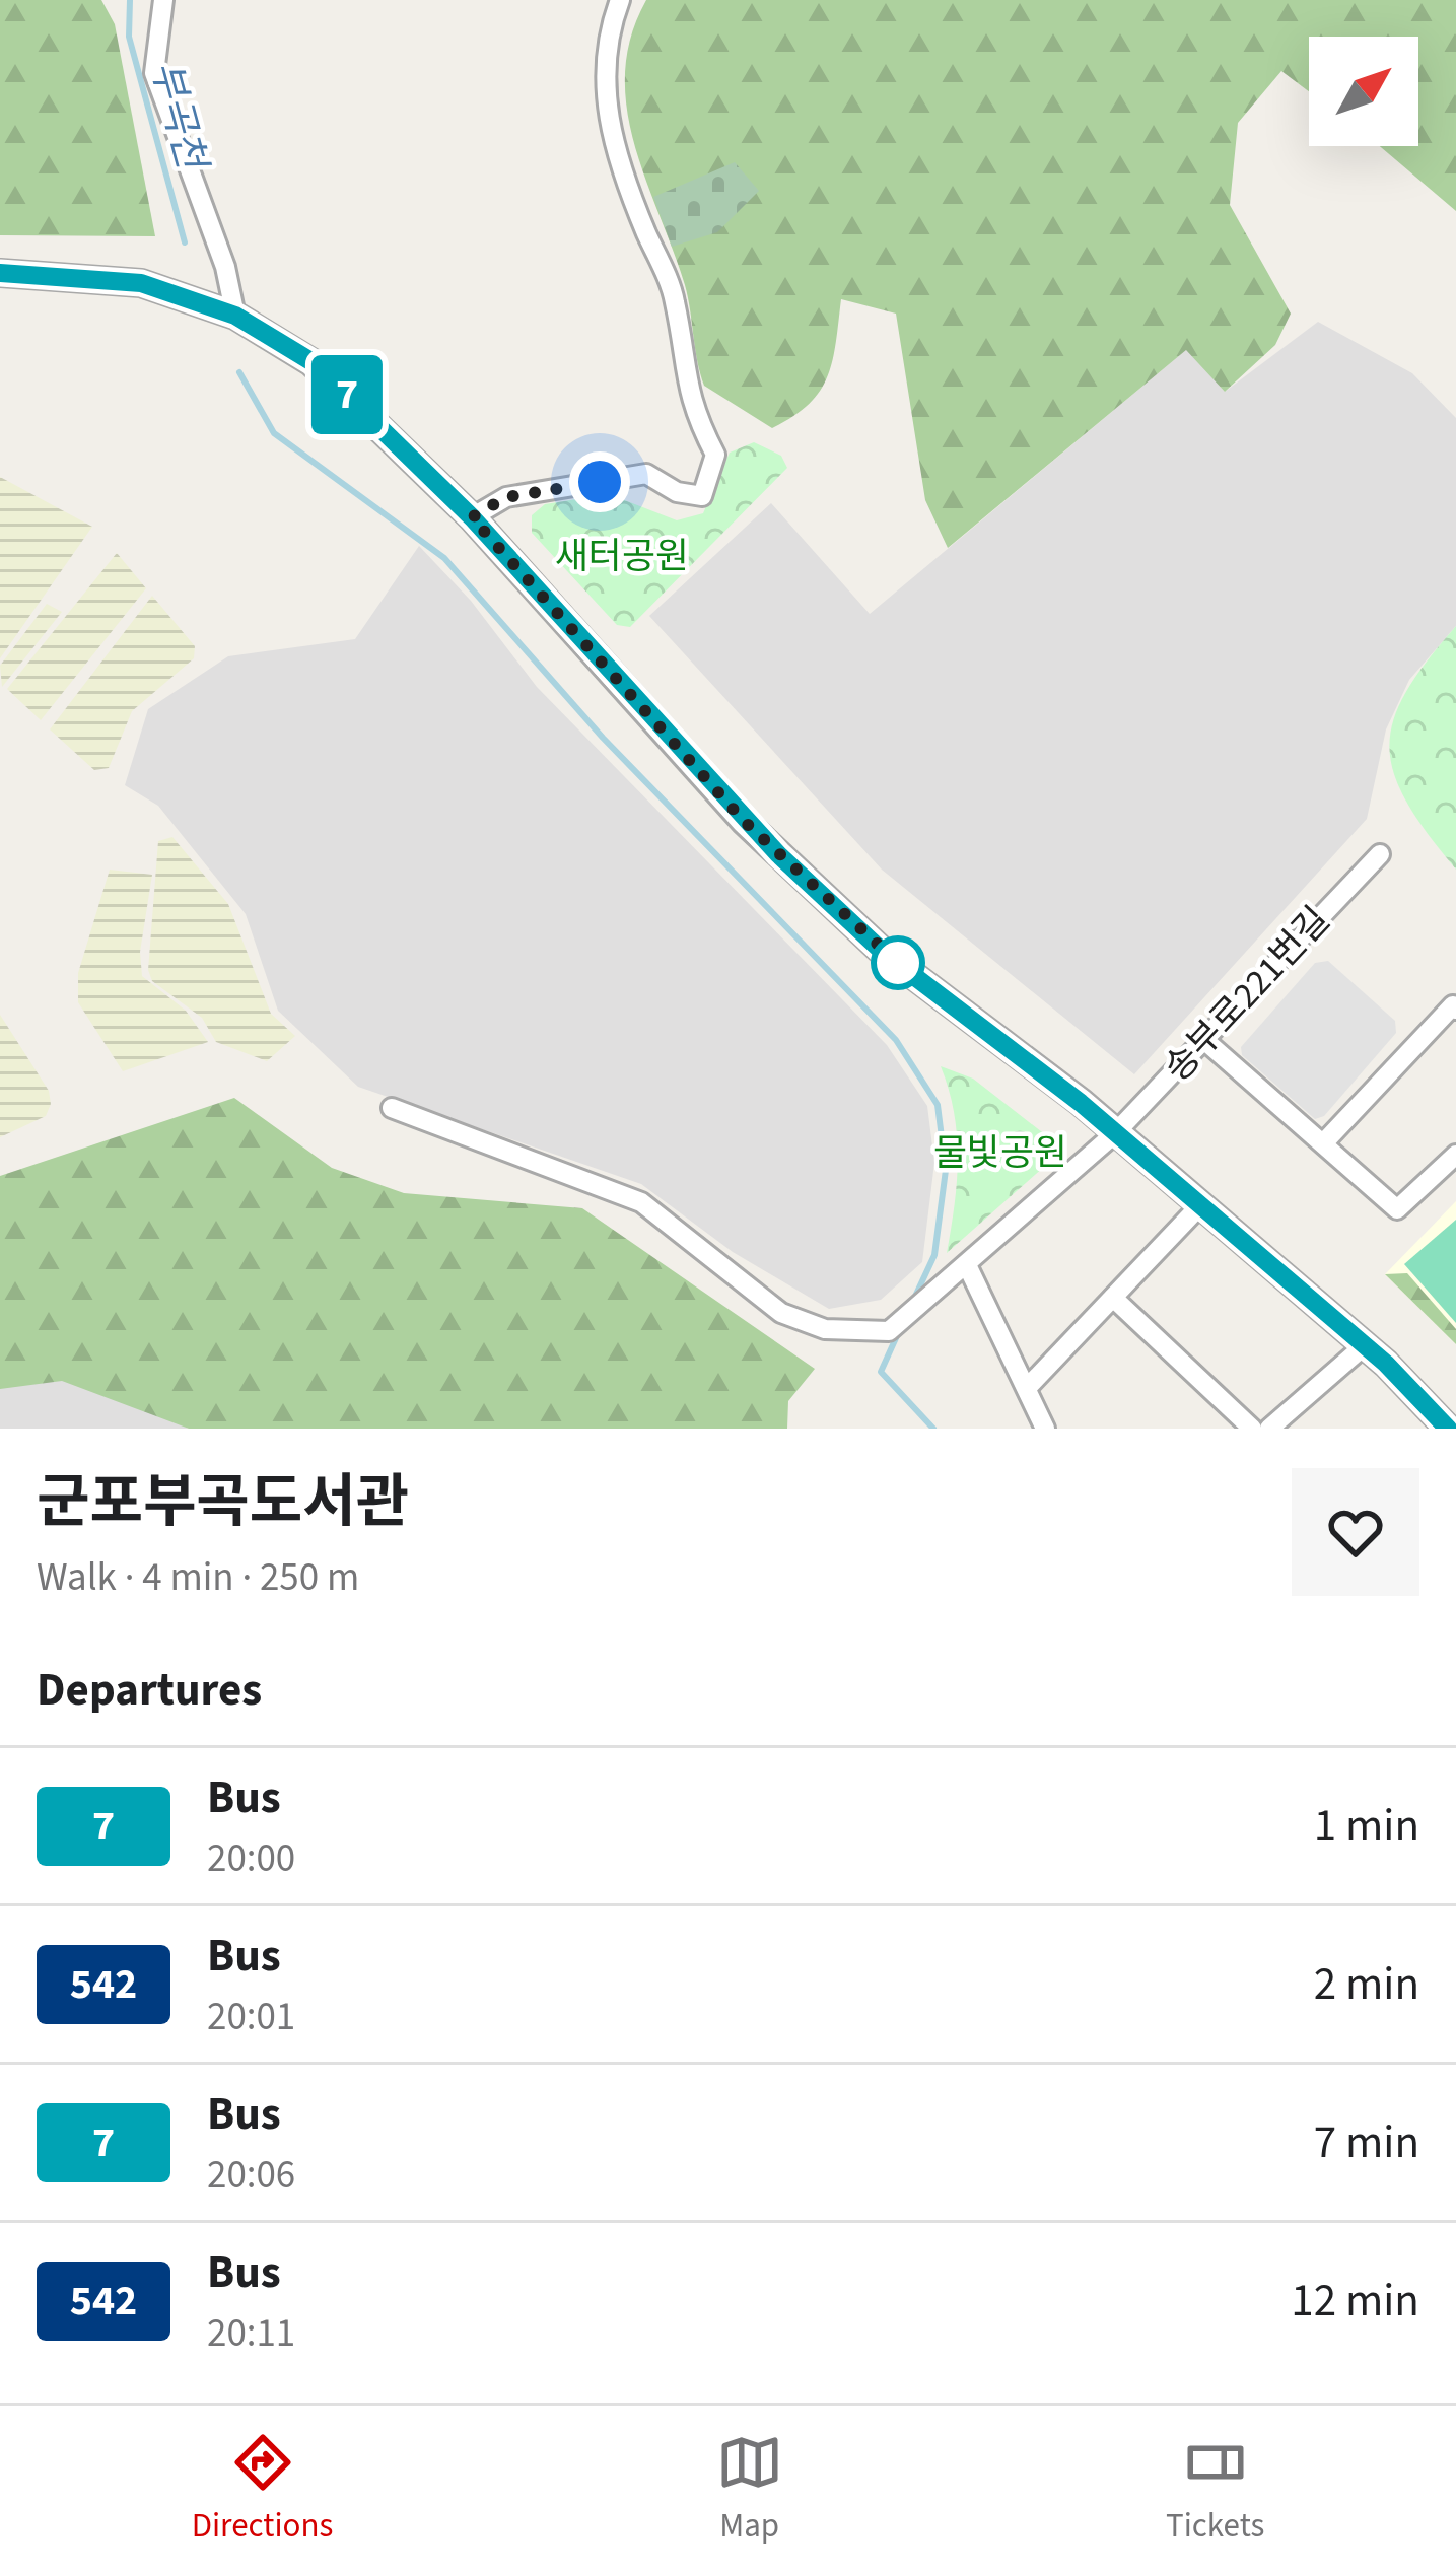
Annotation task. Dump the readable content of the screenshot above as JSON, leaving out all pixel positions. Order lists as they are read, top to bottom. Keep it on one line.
{"streets":{"street":["송부로221번길"]},"water":["부곡천"],"parks":["새터공원","물빛공원"],"lines":["bus line 7"],"north":"top right","page":{"on_map":"7","heading":[["군포부곡도서관","Walk · 4 min · 250 m"],"Departures"],"list":[{"mark":"7","name":"Bus","note":"20:00","value":"1 min"},{"mark":"542","name":"Bus","note":"20:01","value":"2 min"},{"mark":"7","name":"Bus","note":"20:06","value":"7 min"},{"mark":"542","name":"Bus","note":"20:11","value":"12 min"}],"tabs":["Directions","Map","Tickets"]}}
